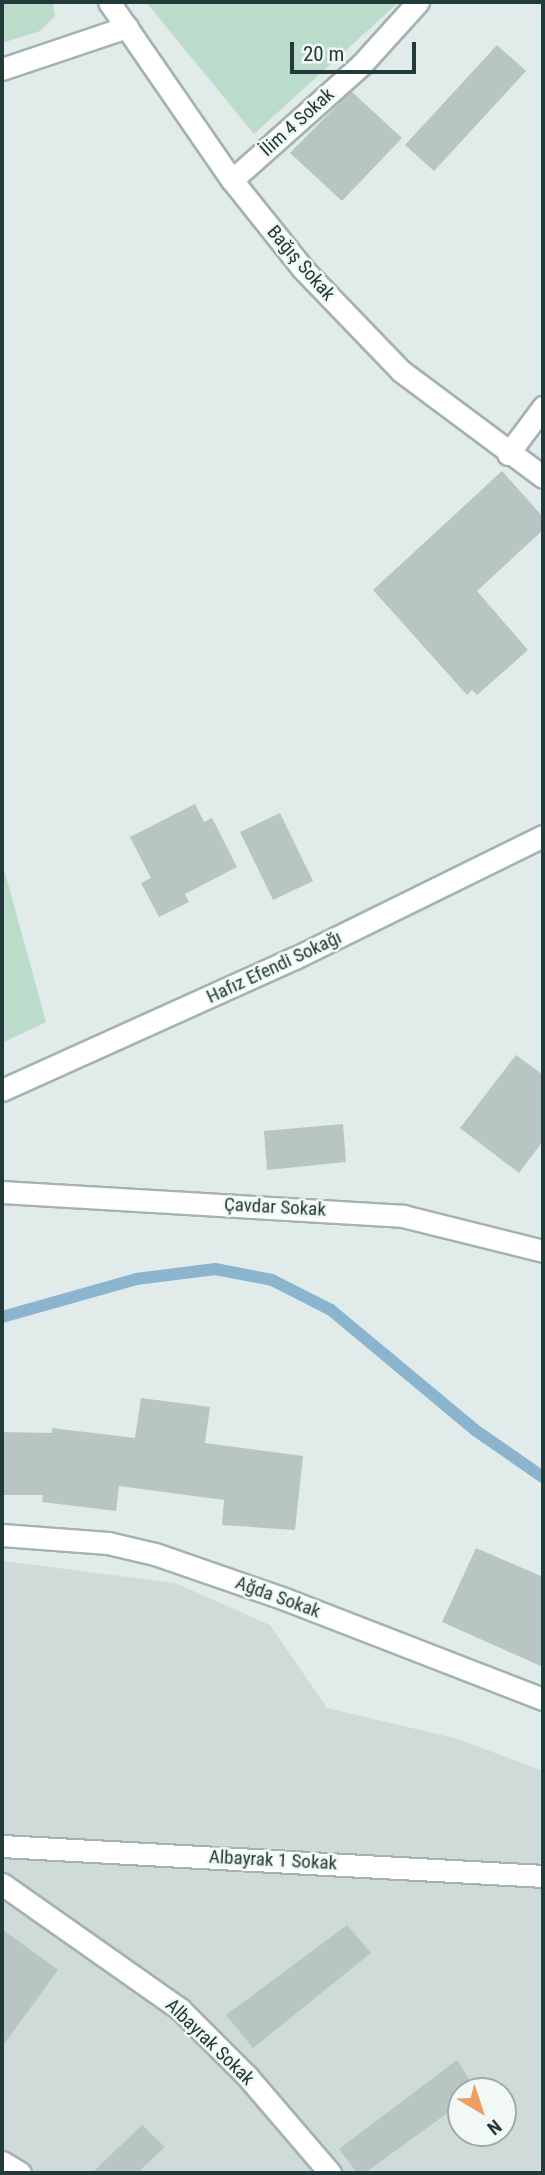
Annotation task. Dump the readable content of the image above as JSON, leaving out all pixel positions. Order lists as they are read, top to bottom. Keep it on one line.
{"streets":{"street":["İlim 4 Sokak","Bağış Sokak","Hafız Efendi Sokağı","Çavdar Sokak","Ağda Sokak","Albayrak 1 Sokak","Albayrak Sokak"]},"crossings":[["İlim 4 Sokak","Bağış Sokak"]],"scale_bar":"20 m","north":"bottom right"}
